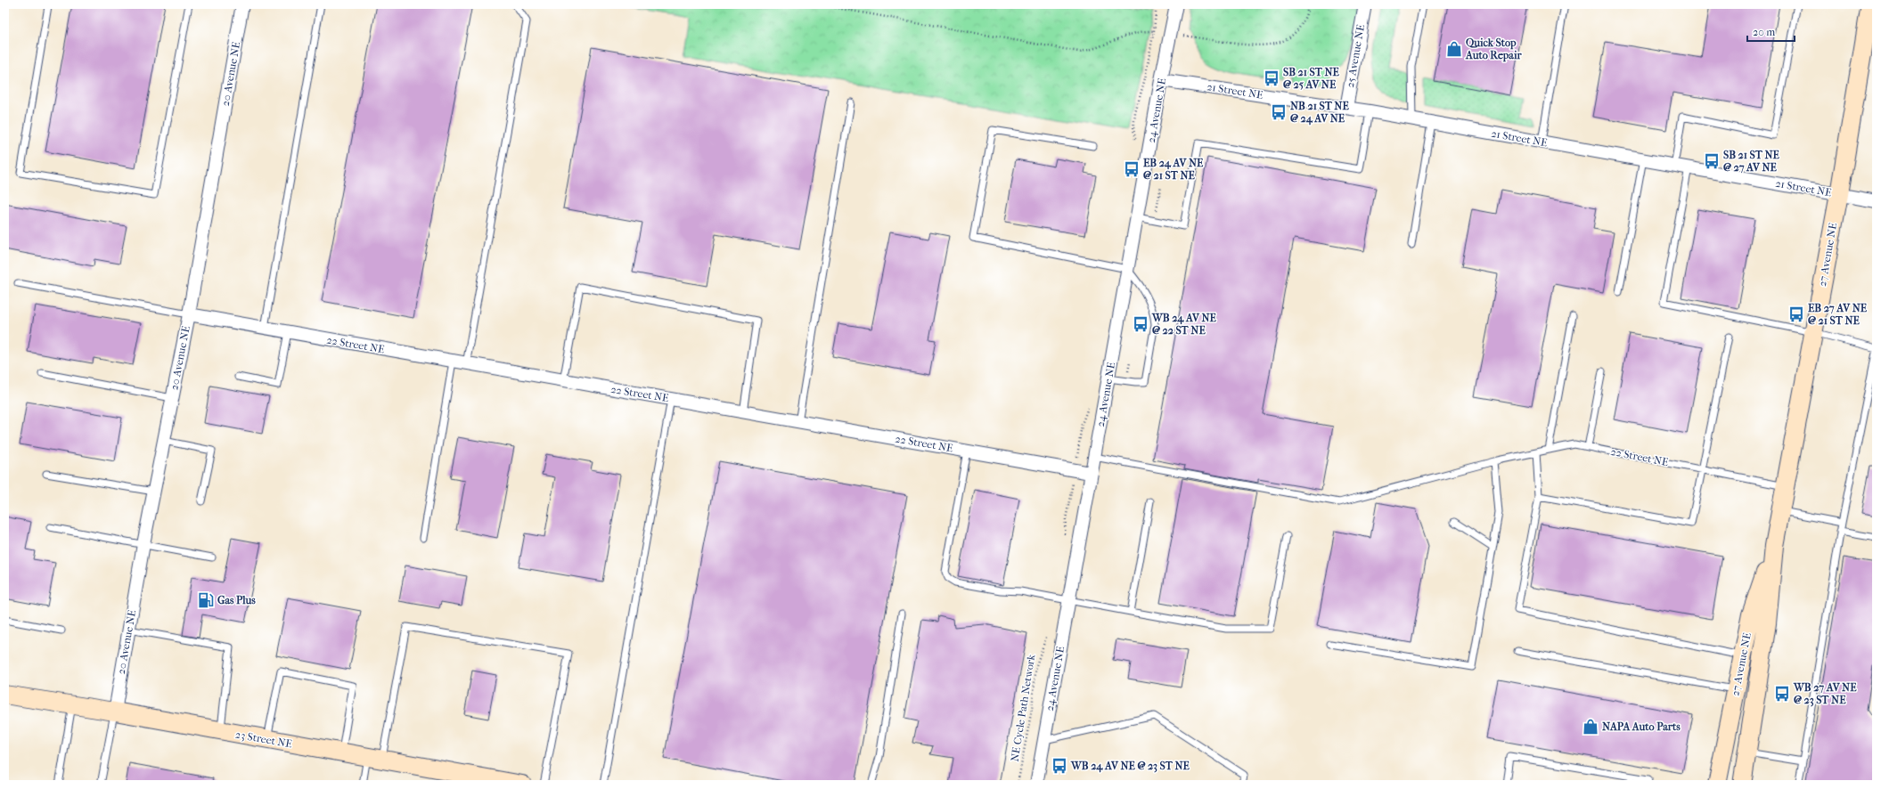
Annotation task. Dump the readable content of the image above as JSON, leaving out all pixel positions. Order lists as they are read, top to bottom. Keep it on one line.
{"streets":{"street":["25 Avenue NE","20 Avenue NE","21 Street NE","24 Avenue NE","27 Avenue NE","22 Street NE","23 Street NE"],"path":["NE Cycle Path Network"]},"crossings":[["25 Avenue NE","21 Street NE"],["20 Avenue NE","22 Street NE"],["20 Avenue NE","23 Street NE"],["21 Street NE","24 Avenue NE"],["21 Street NE","27 Avenue NE"],["24 Avenue NE","22 Street NE"],["27 Avenue NE","22 Street NE"]],"places":{"shop":["Quick Stop Auto Repair","NAPA Auto Parts"],"bus stop":["SB 21 ST NE @ 25 AV NE","NB 21 ST NE @ 24 AV NE","SB 21 ST NE @ 27 AV NE","EB 24 AV NE @ 21 ST NE","EB 27 AV NE @ 21 ST NE","WB 24 AV NE @ 22 ST NE","WB 27 AV NE @ 23 ST NE","WB 24 AV NE @ 23 ST NE"],"fuel station":["Gas Plus"]},"scale_bar":"20 m"}
